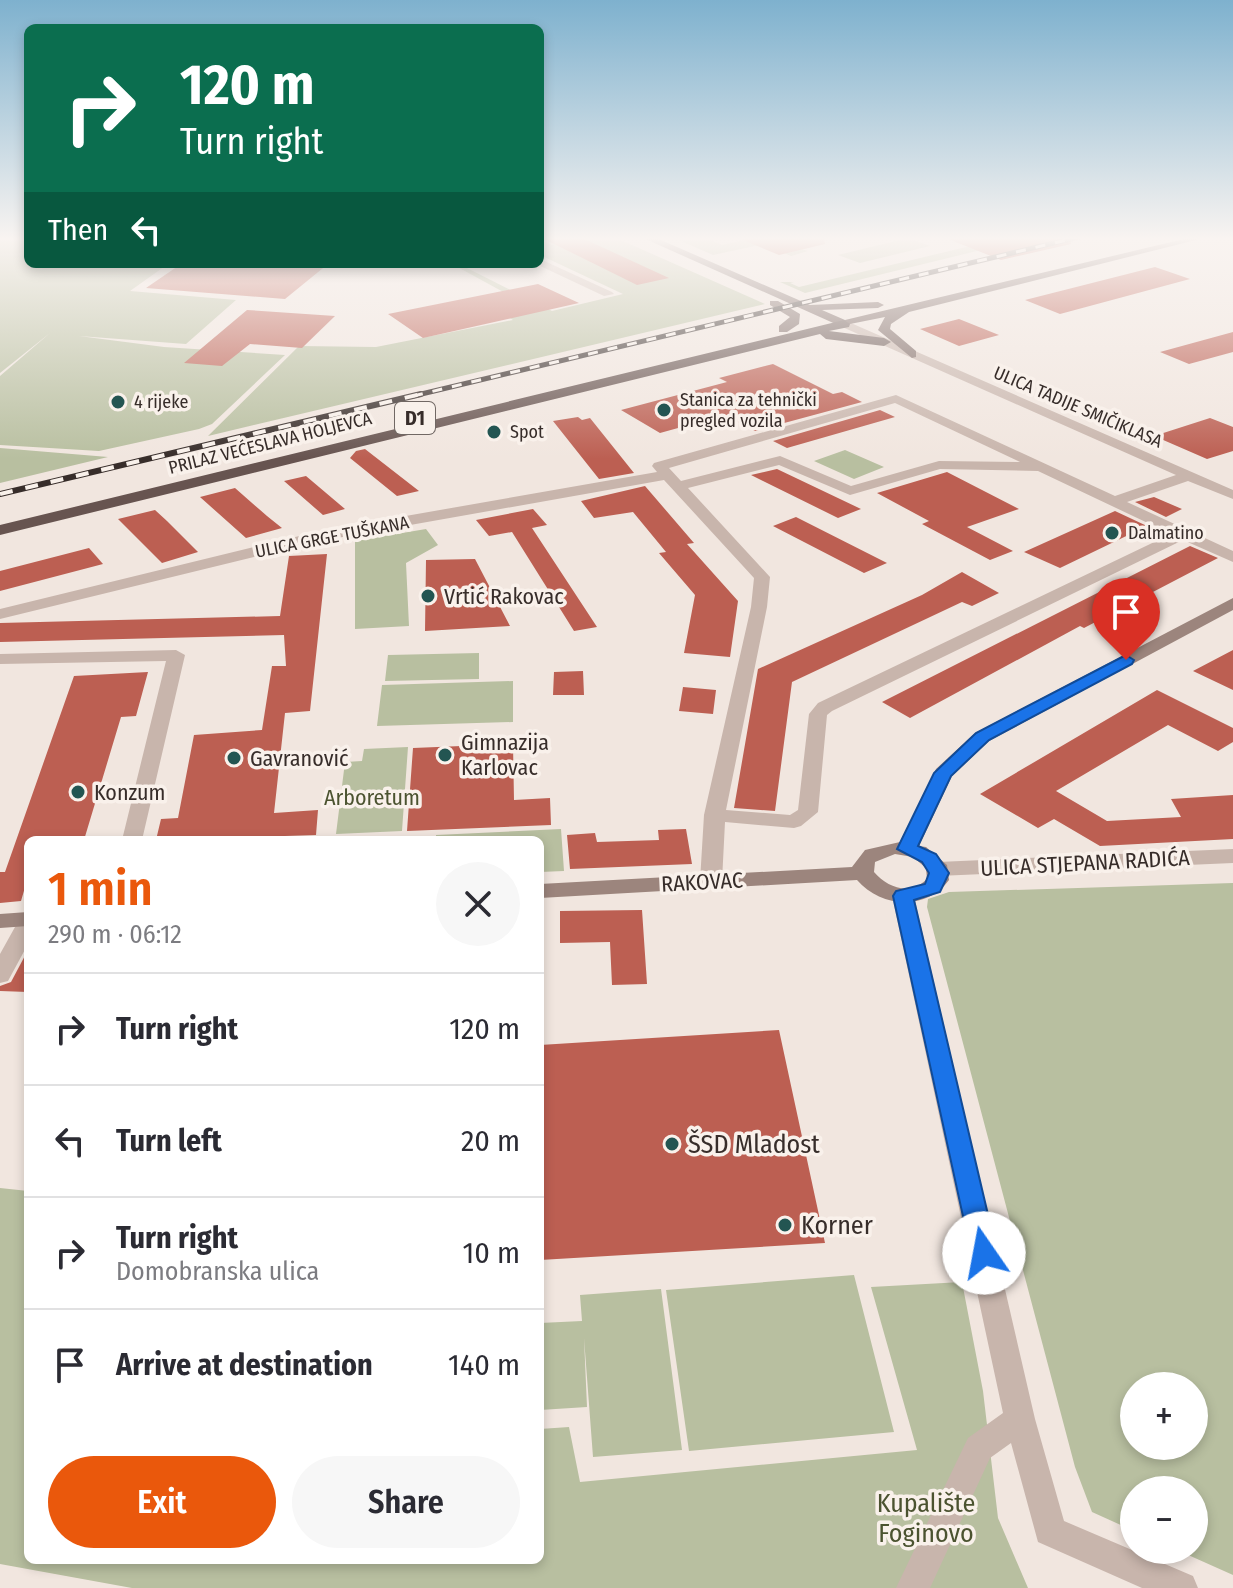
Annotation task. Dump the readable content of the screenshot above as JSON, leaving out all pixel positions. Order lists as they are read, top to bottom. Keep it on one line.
{"streets":{"highway":["D1","PRILAZ VEĆESLAVA HOLJEVCA"],"main road":["ULICA TADIJE SMIČIKLASA","RAKOVAC"],"street":["ULICA GRGE TUŠKANA","ULICA STJEPANA RADIĆA"]},"crossings":[["ULICA TADIJE SMIČIKLASA","PRILAZ VEĆESLAVA HOLJEVCA"],["ULICA STJEPANA RADIĆA","RAKOVAC"]],"parks":["Arboretum","Kupalište Foginovo"],"places":["4 rijeke","Stanica za tehnički pregled vozila","Spot","Dalmatino","Vrtić Rakovac","Gimnazija Karlovac","Gavranović","Konzum","ŠSD Mladost","Korner"],"page":{"turn":["120 m","Turn right"],"then":"Then","heading":["1 min","290 m · 06:12"],"list":[{"name":"Turn right","value":"120 m"},{"name":"Turn left","value":"20 m"},{"name":"Turn right","note":"Domobranska ulica","value":"10 m"},{"name":"Arrive at destination","value":"140 m"}],"map_buttons":["+","−"],"buttons":["Exit","Share"]}}
